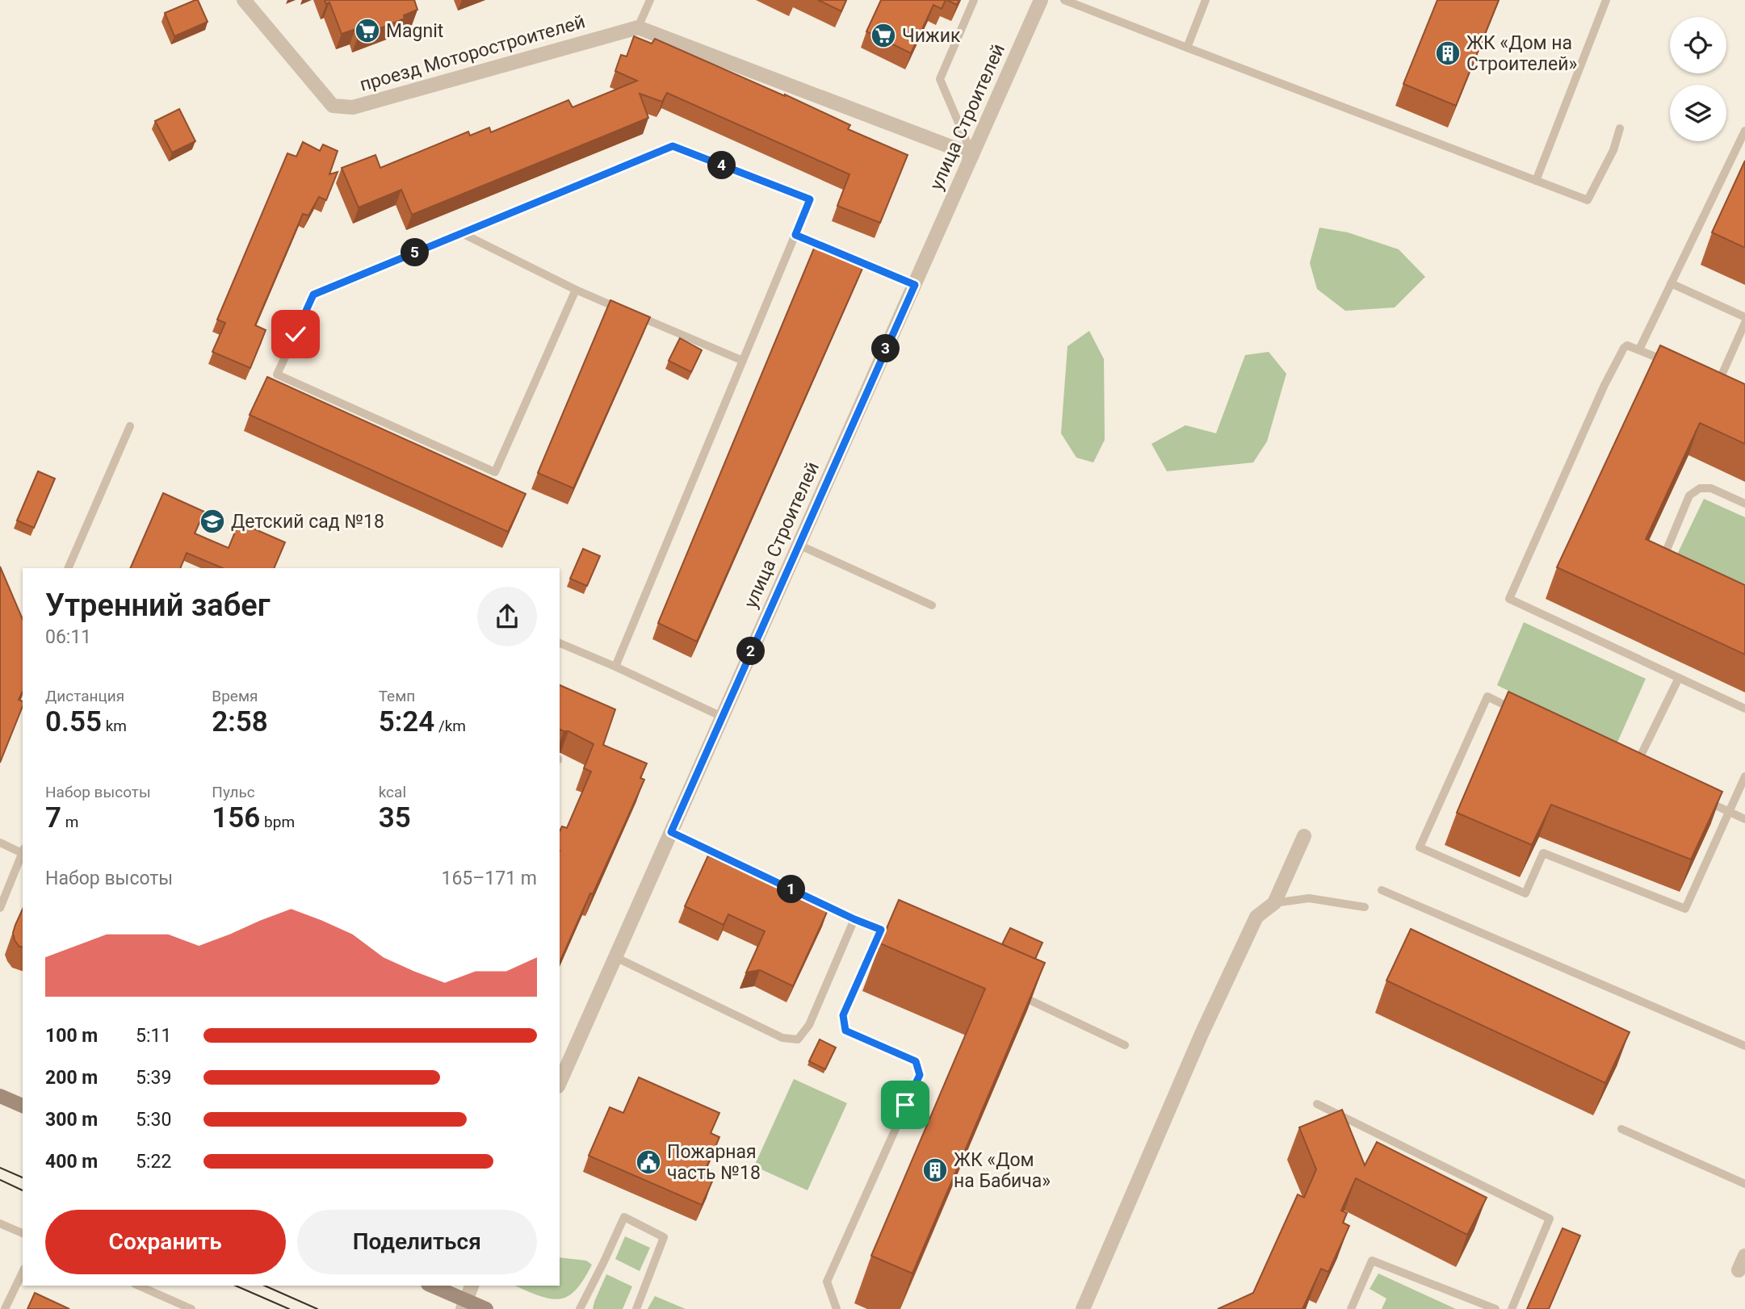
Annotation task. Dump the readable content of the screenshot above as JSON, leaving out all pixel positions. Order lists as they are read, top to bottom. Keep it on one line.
{"streets":{"street":["проезд Моторостроителей","улица Строителей"]},"places":{"supermarket":["Magnit","Чижик"],"building":["ЖК «Дом на Строителей»","ЖК «Дом на Бабича»"],"school or university":["Детский сад №18"],"public building":["Пожарная часть №18"]},"page":{"pins":["4","5","3","2","1"],"heading":["Утренний забег","06:11"],"stats":[["Дистанция","0.55 km"],["Время","2:58"],["Темп","5:24 /km"],["Набор высоты","7 m"],["Пульс","156 bpm"],["kcal","35"]],"chart":["Набор высоты","165–171 m"],"list":[{"name":"100 m","note":"5:11"},{"name":"200 m","note":"5:39"},{"name":"300 m","note":"5:30"},{"name":"400 m","note":"5:22"}],"buttons":["Сохранить","Поделиться"]}}
